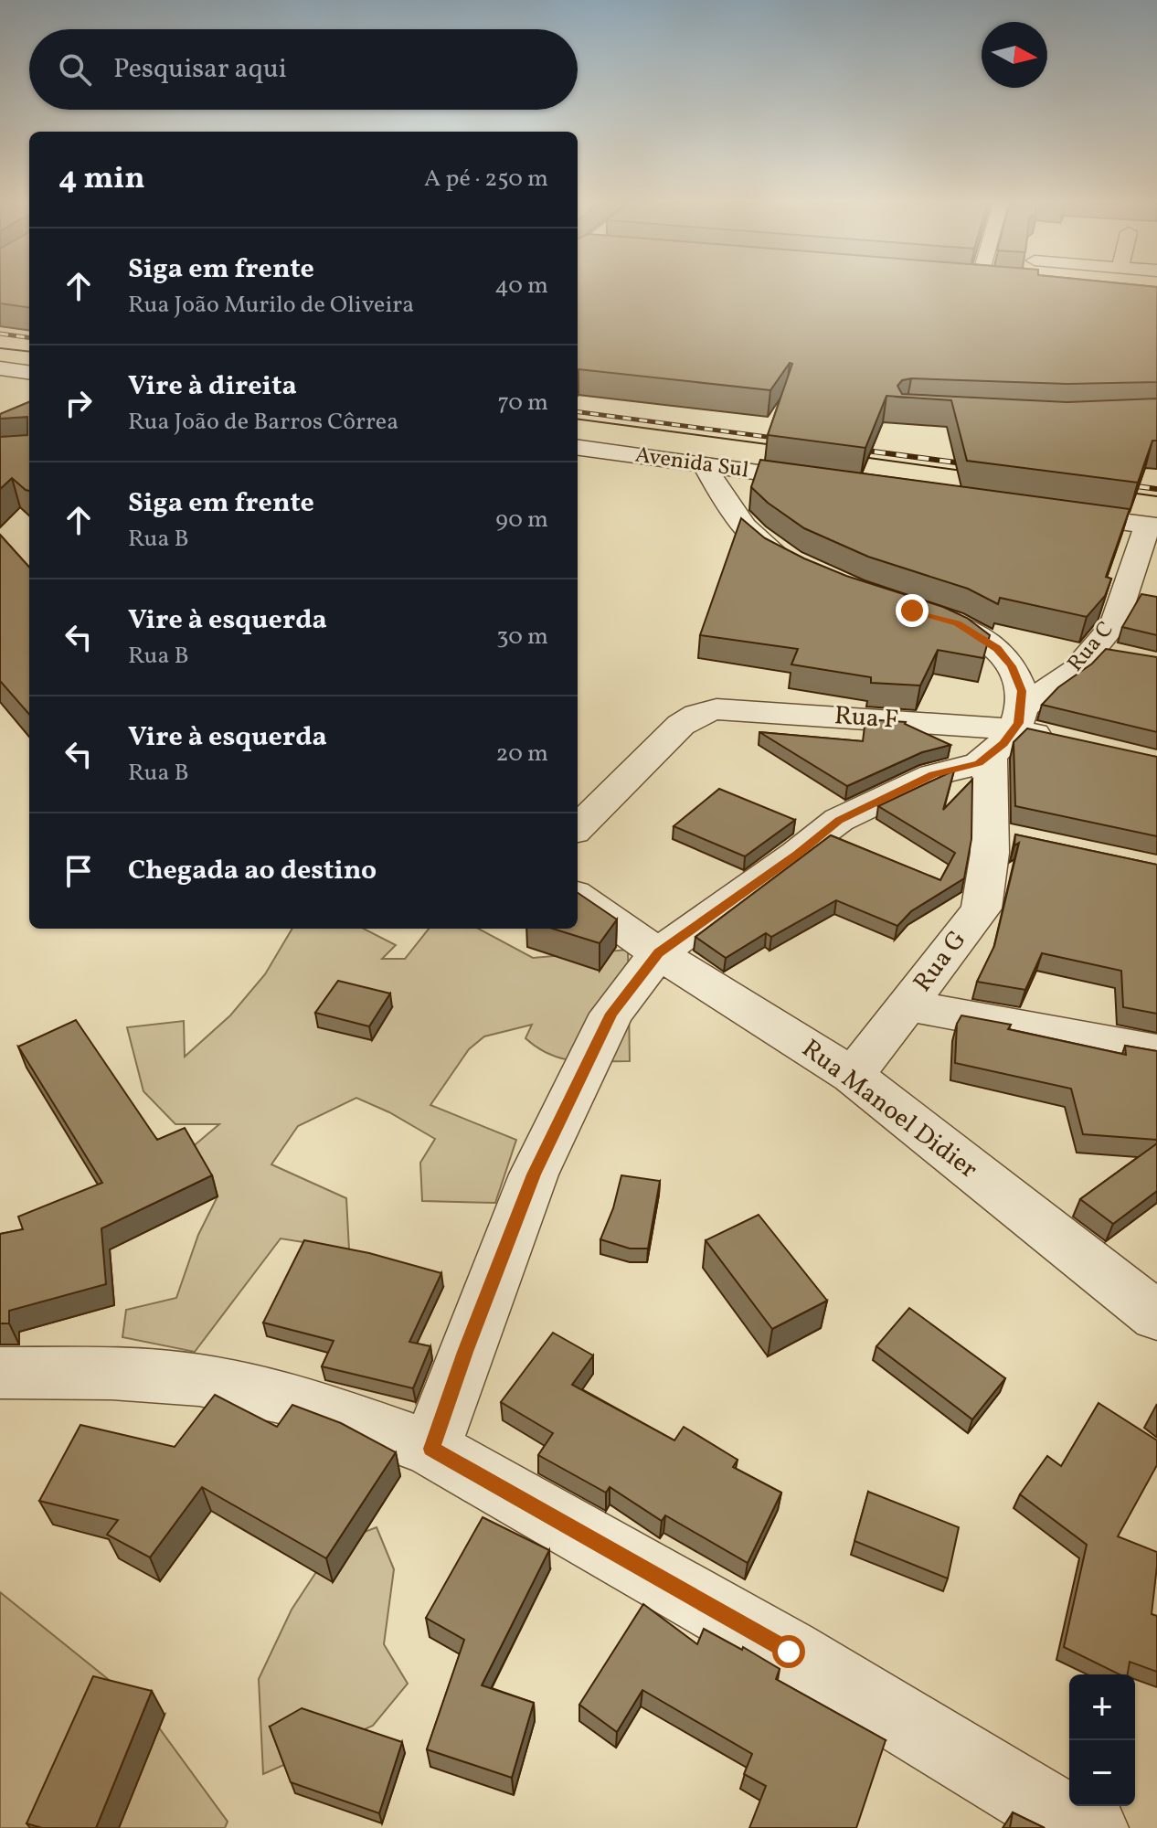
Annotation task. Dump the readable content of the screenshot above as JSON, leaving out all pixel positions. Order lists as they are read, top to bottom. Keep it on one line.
{"streets":{"street":["Avenida Sul","Rua C","Rua F","Rua G","Rua Manoel Didier"]},"crossings":[["Rua C","Rua F"],["Rua C","Rua G"],["Rua C","Rua Manoel Didier"],["Rua F","Rua G"],["Rua G","Rua Manoel Didier"]],"north":"right","page":{"search":"Pesquisar aqui","heading":["4 min","A pé · 250 m"],"list":[["Siga em frente","Rua João Murilo de Oliveira","40 m"],["Vire à direita","Rua João de Barros Côrrea","70 m"],["Siga em frente","Rua B","90 m"],["Vire à esquerda","Rua B","30 m"],["Vire à esquerda","Rua B","20 m"],"Chegada ao destino"],"map_buttons":["+","−"]}}
